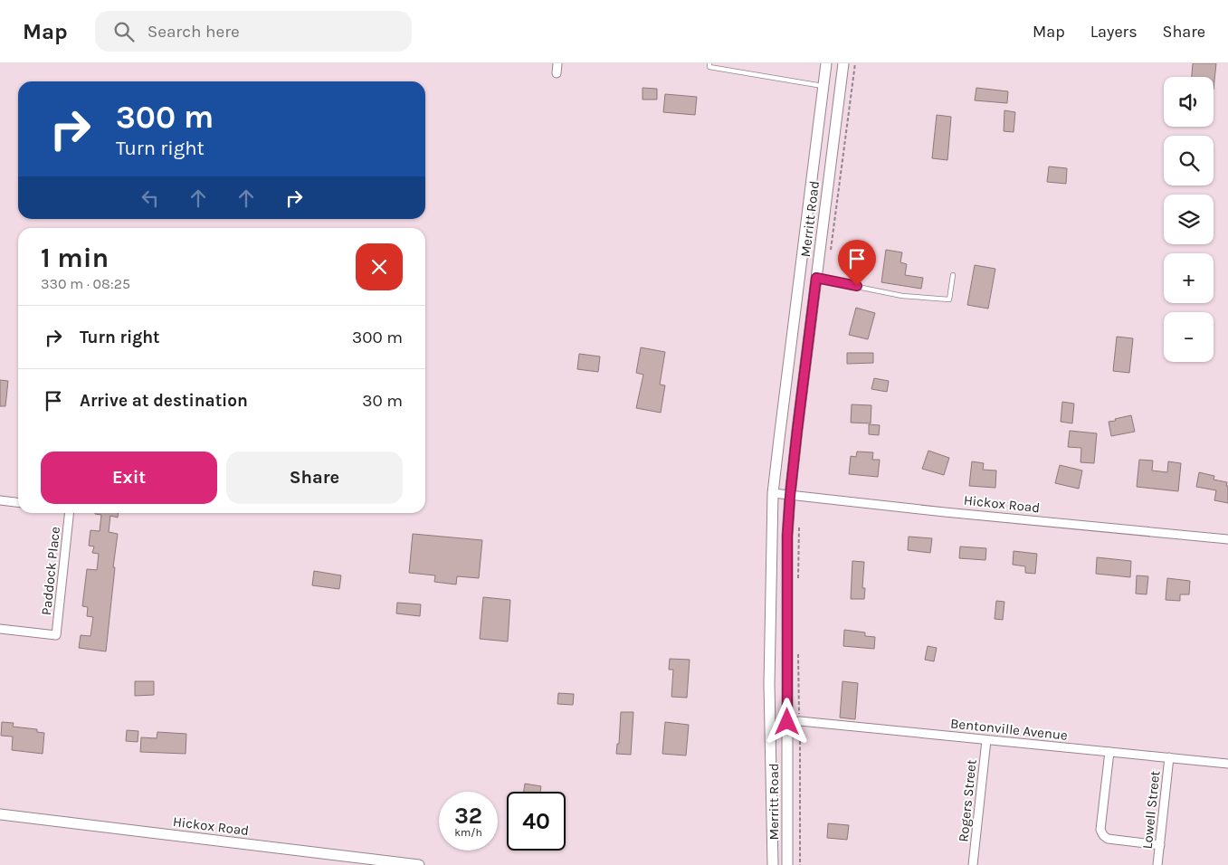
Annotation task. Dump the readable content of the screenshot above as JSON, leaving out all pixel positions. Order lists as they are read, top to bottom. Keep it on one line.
{"streets":{"street":["Merritt Road","Hickox Road","Paddock Place","Bentonville Avenue","Rogers Street","Lowell Street"]},"crossings":[["Merritt Road","Hickox Road"],["Merritt Road","Bentonville Avenue"],["Bentonville Avenue","Rogers Street"],["Bentonville Avenue","Lowell Street"]],"page":{"header":"Map","search":"Search here","nav":["Map","Layers","Share"],"map_buttons":["+","−"],"turn":["300 m","Turn right"],"heading":["1 min","330 m · 08:25"],"list":[{"name":"Turn right","value":"300 m"},{"name":"Arrive at destination","value":"30 m"}],"buttons":["Exit","Share"],"speed":"32 km/h","limit":"40"}}
